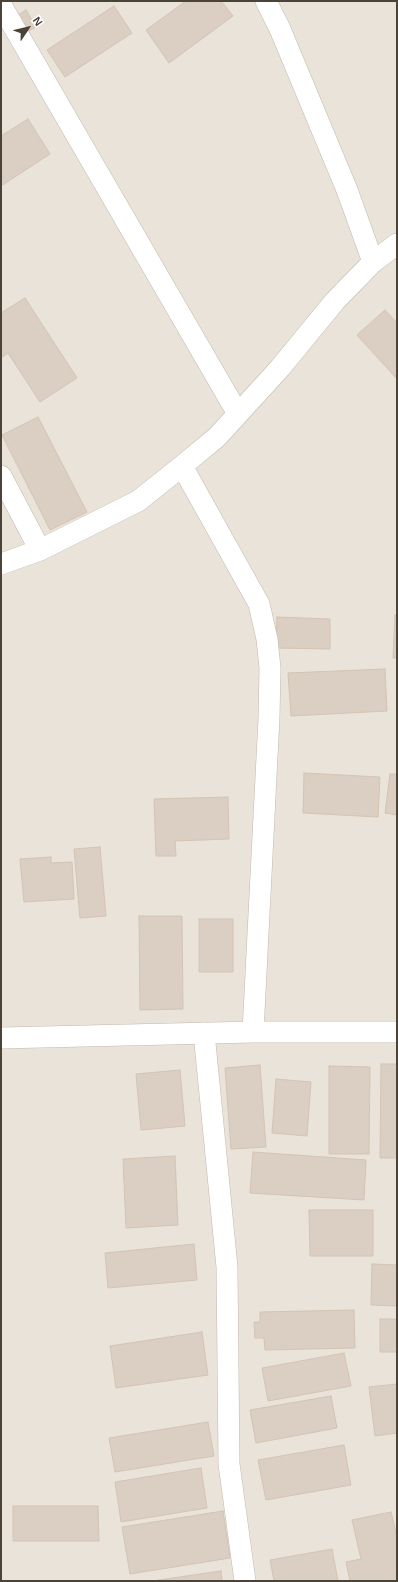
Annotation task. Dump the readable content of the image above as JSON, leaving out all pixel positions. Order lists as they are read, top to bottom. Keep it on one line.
{"north":"top right"}
